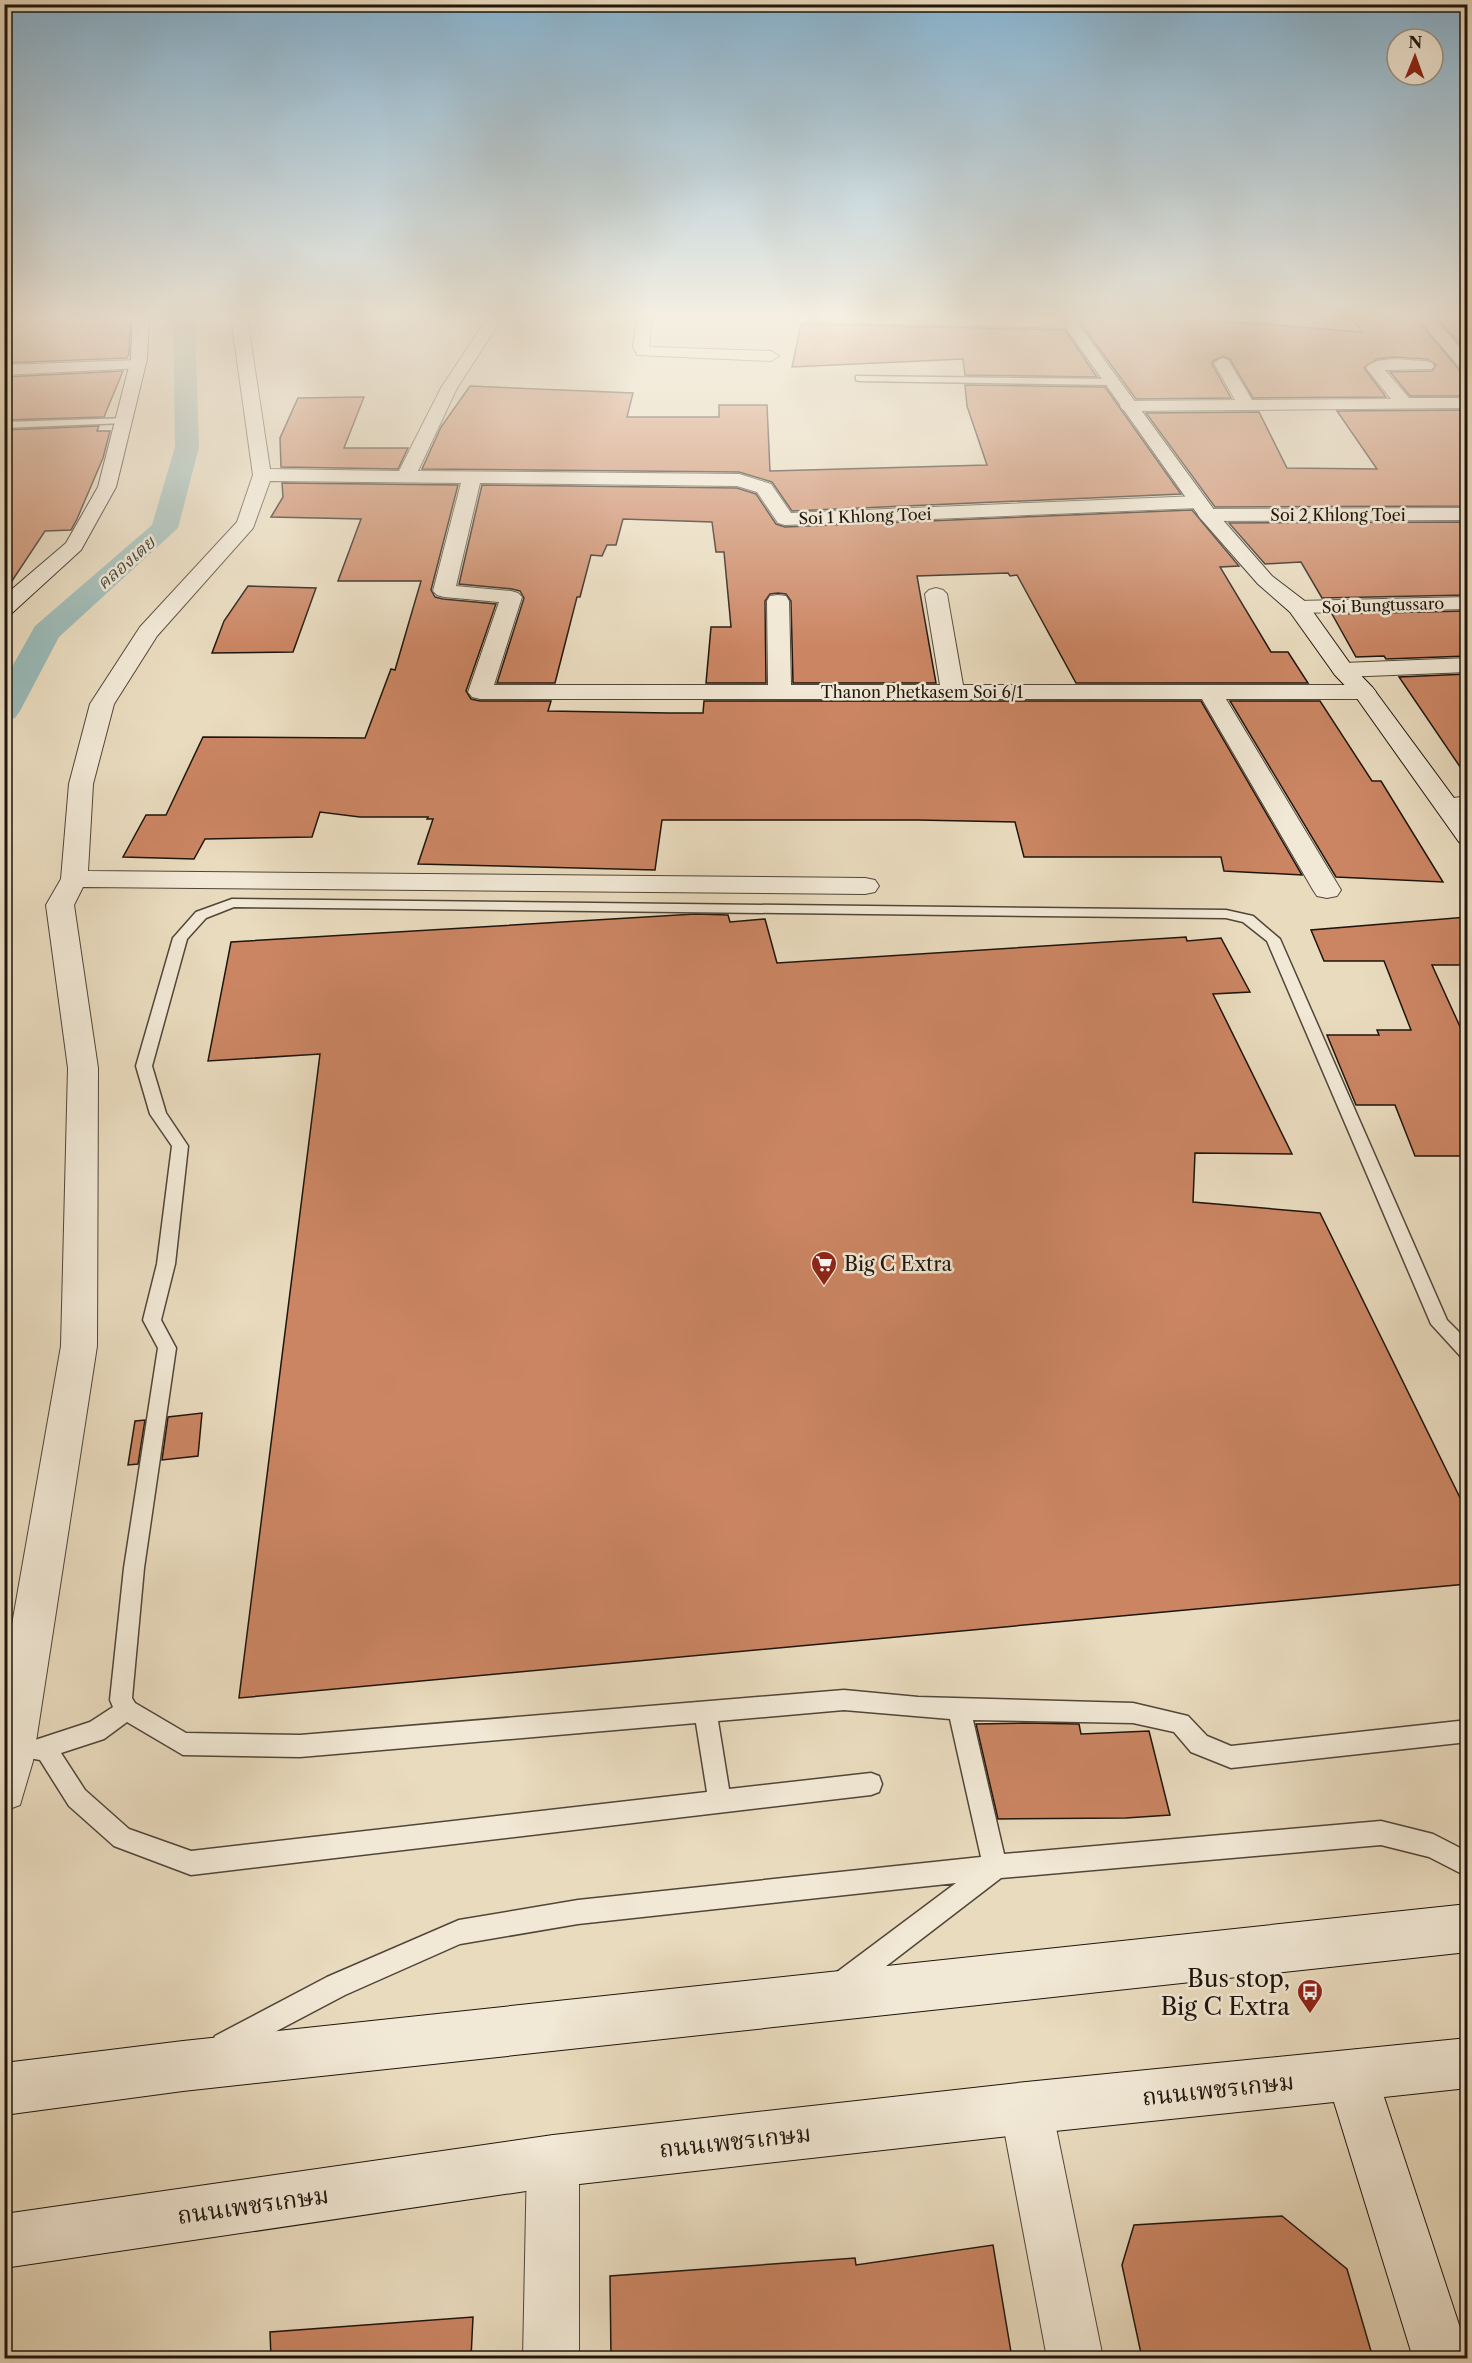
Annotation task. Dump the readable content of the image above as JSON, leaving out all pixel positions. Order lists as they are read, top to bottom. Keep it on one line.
{"streets":{"street":["Soi 2 Khlong Toei","Soi 1 Khlong Toei","Soi Bungtussaro","Thanon Phetkasem Soi 6/1","ถนนเพชรเกษม"]},"crossings":[["Soi 2 Khlong Toei","Soi 1 Khlong Toei"],["Soi 1 Khlong Toei","Thanon Phetkasem Soi 6/1"]],"water":["คลองเตย"],"places":{"supermarket":["Big C Extra"],"bus stop":["Bus stop, Big C Extra"]},"north":"top"}
